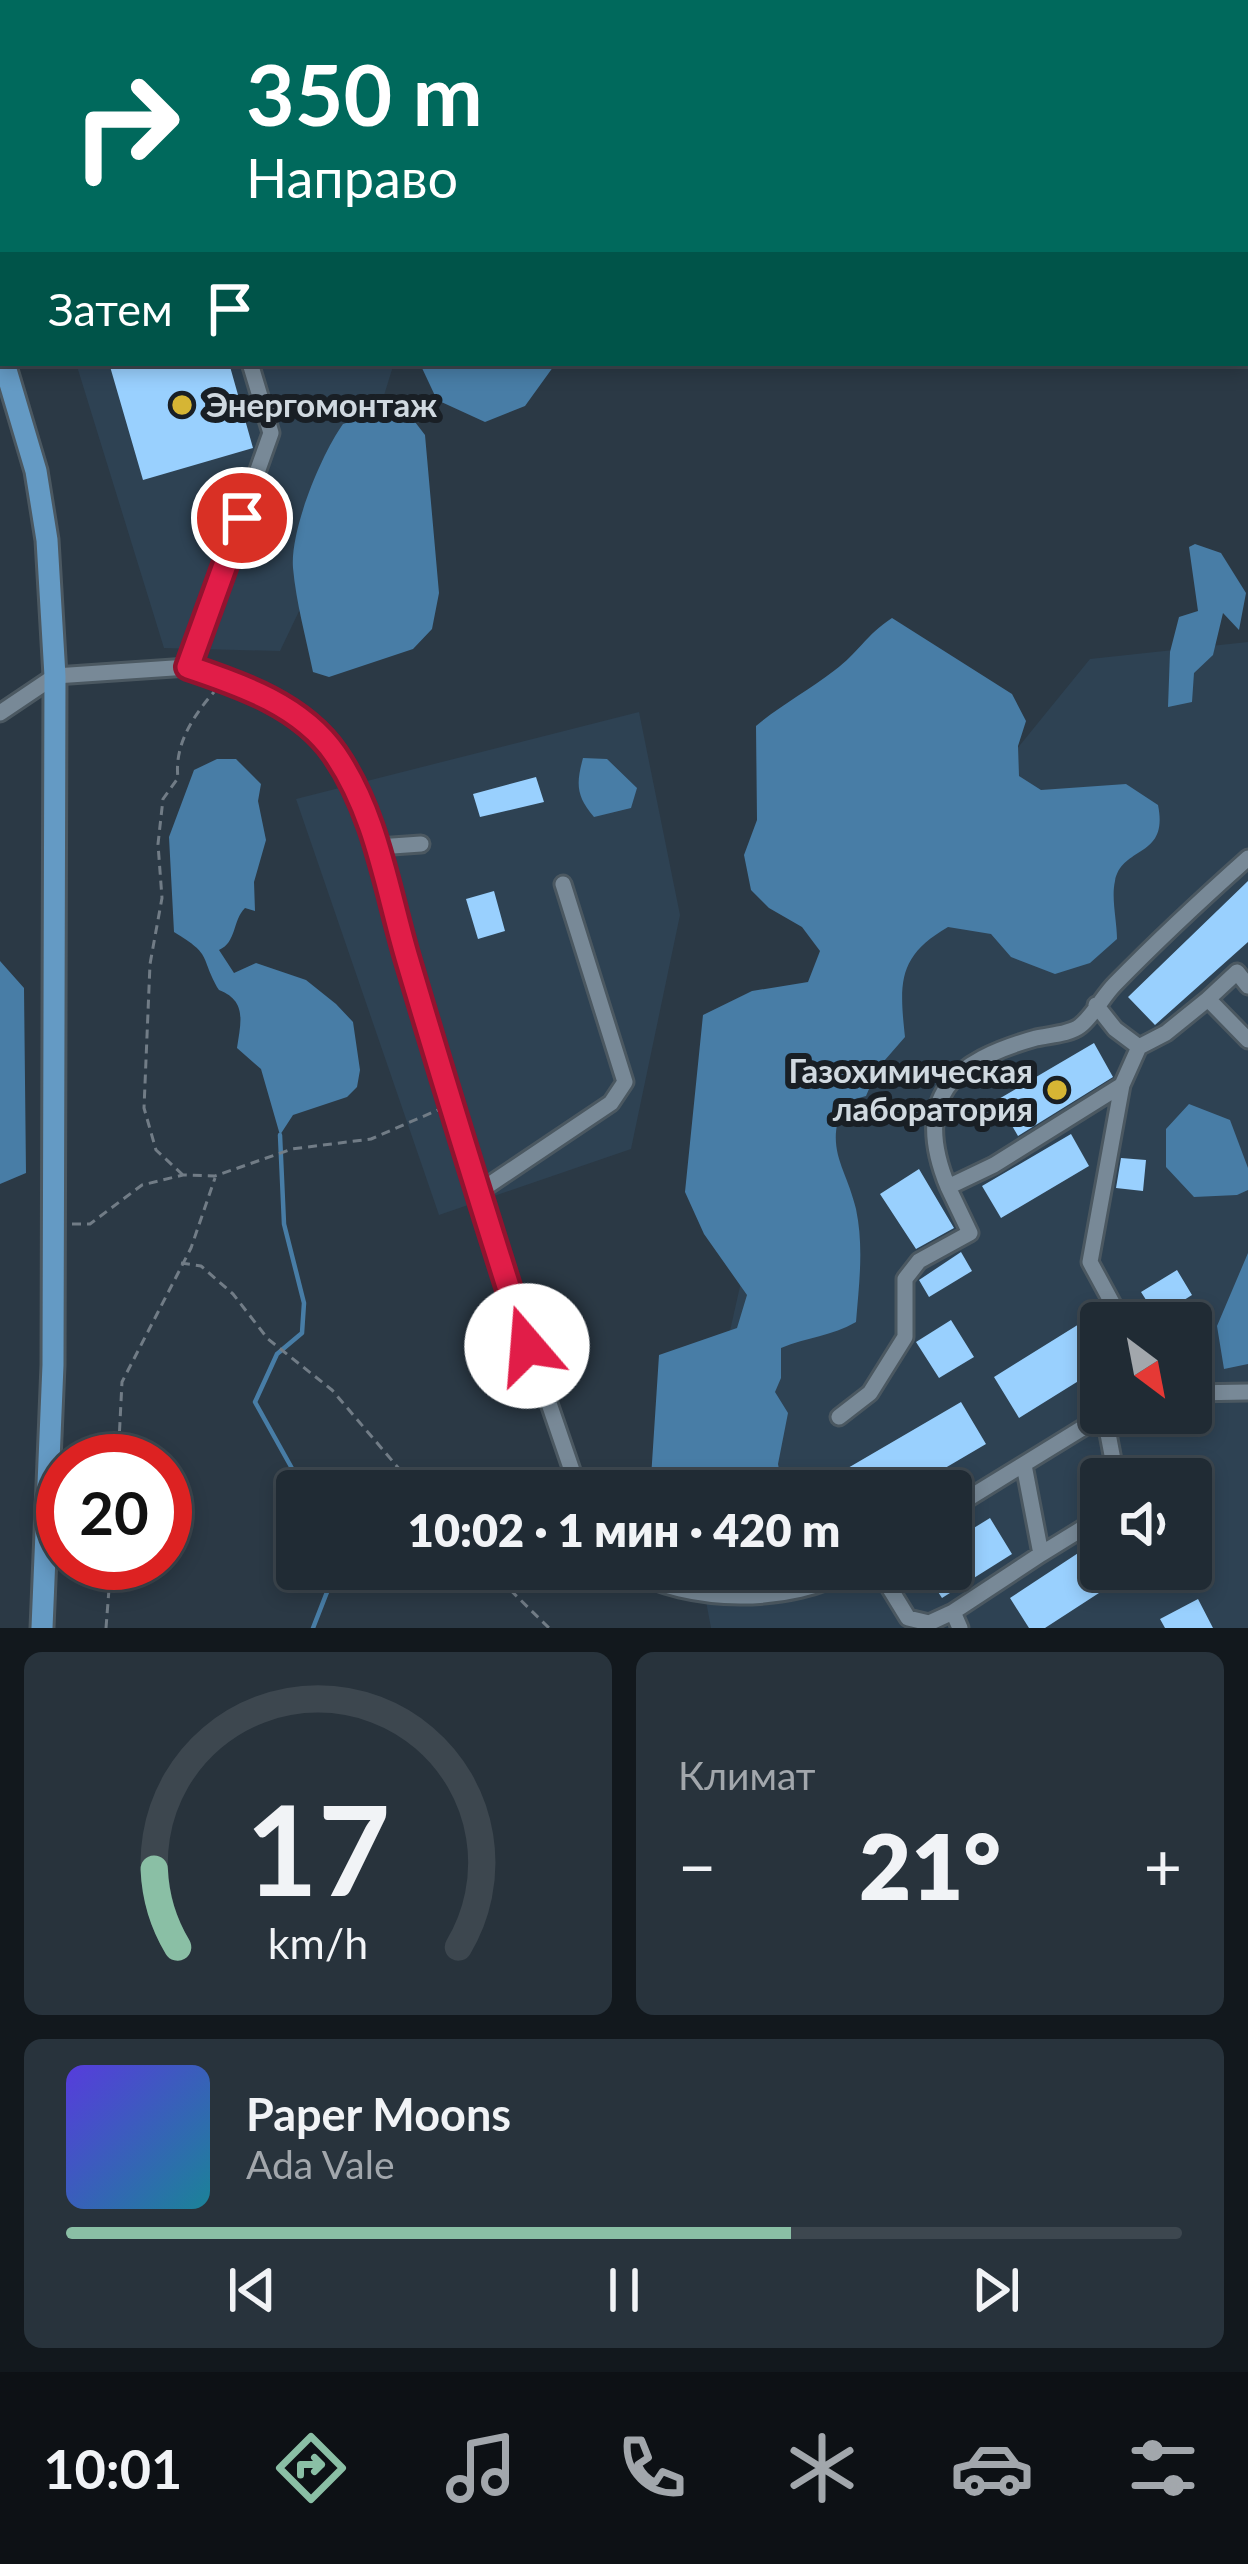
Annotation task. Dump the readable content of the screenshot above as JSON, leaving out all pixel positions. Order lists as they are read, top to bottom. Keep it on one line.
{"places":["Энергомонтаж","Газохимическая лаборатория"],"north":"bottom right","page":{"turn":["350 m","Направо"],"then":"Затем","limit":"20","trip":"10:02 · 1 мин · 420 m","tile":"Климат","heat":["−","21°","+"],"song":["Paper Moons","Ada Vale"],"tabs":"10:01","gauge":["17","km/h"]}}
